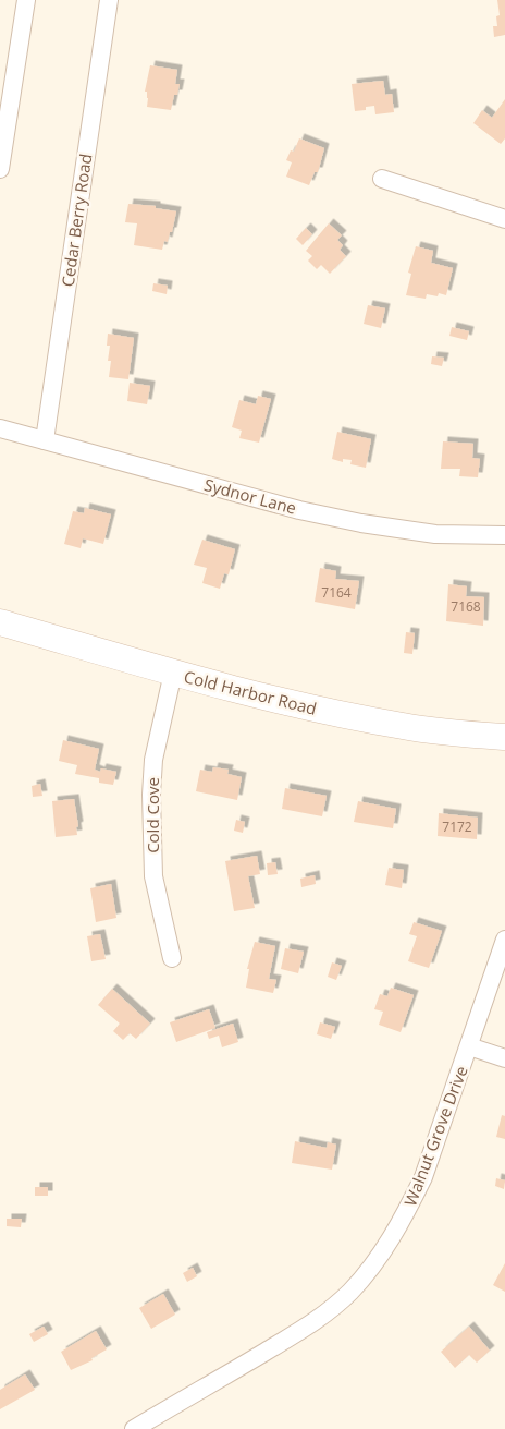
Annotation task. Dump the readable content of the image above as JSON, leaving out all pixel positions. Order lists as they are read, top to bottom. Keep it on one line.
{"streets":{"main road":["Cold Harbor Road"],"street":["Cedar Berry Road","Sydnor Lane","Cold Cove","Walnut Grove Drive"]},"crossings":[["Cedar Berry Road","Sydnor Lane"],["Cold Harbor Road","Cold Cove"]],"house_numbers":["7164","7168","7172"]}
